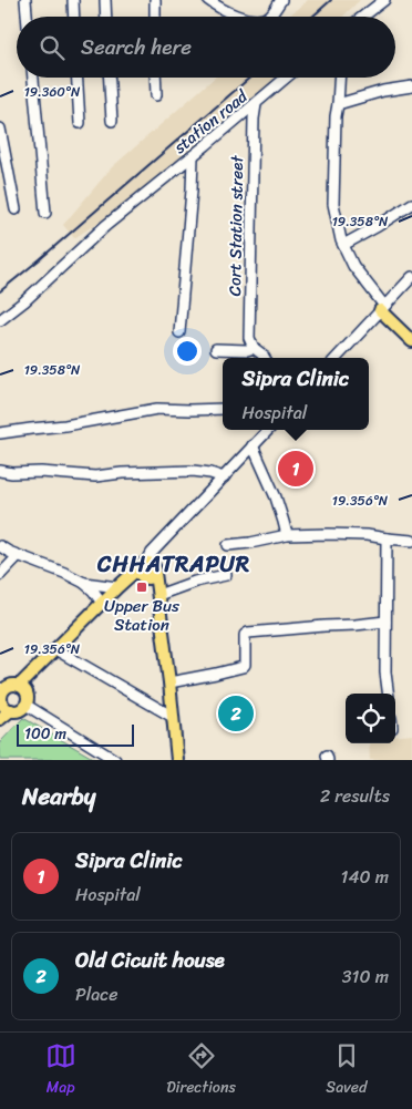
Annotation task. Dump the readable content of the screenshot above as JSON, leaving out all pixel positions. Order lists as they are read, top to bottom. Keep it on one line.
{"streets":{"street":["station road","Cort Station street"]},"crossings":[["station road","Cort Station street"]],"districts":["CHHATRAPUR"],"places":{"transit":["Upper Bus Station"]},"scale_bar":"100 m","page":{"search":"Search here","popup":["Sipra Clinic","Hospital"],"pins":["1","2"],"scale":"100 m","heading":["Nearby","2 results"],"list":[{"mark":"1","name":"Sipra Clinic","note":"Hospital","value":"140 m"},{"mark":"2","name":"Old Cicuit house","note":"Place","value":"310 m"}],"nav":["Map","Directions","Saved"]},"coordinates":["19.360°N","19.358°N","19.356°N"]}
